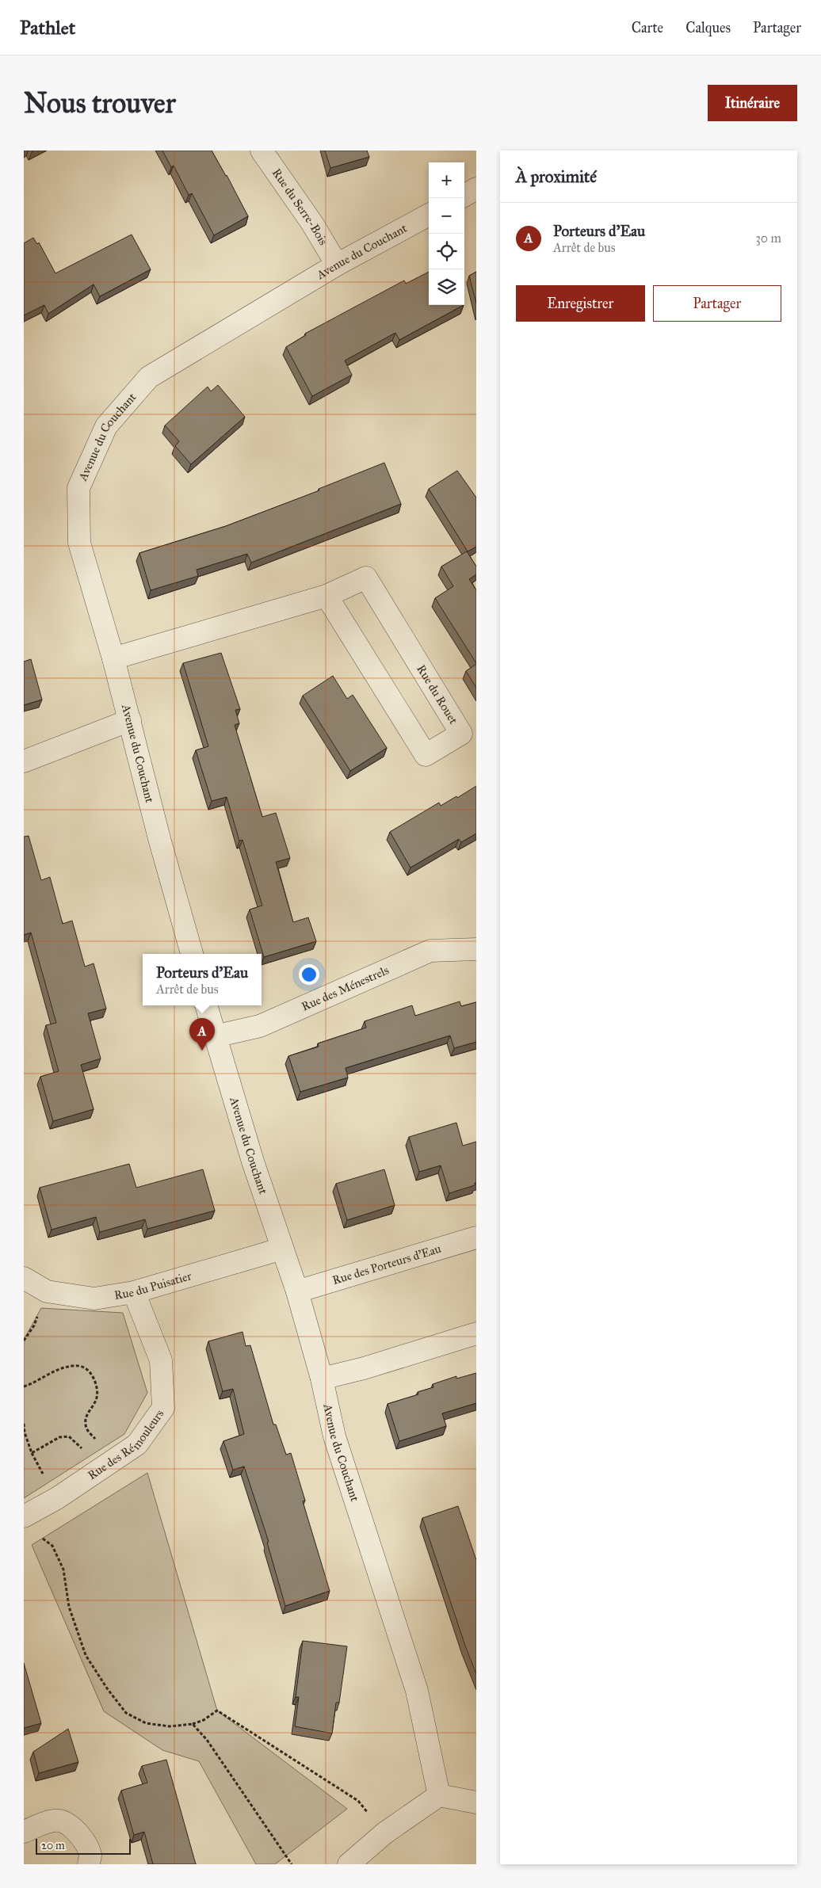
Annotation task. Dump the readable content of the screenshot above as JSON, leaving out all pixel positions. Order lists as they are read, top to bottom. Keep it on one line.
{"streets":{"street":["Rue du Serre-Bois","Avenue du Couchant","Rue du Rouet","Rue des Ménestrels","Rue des Porteurs d'Eau","Rue du Puisatier","Rue des Rémouleurs"]},"crossings":[["Rue du Serre-Bois","Avenue du Couchant"],["Avenue du Couchant","Rue du Rouet"],["Avenue du Couchant","Rue des Ménestrels"],["Avenue du Couchant","Rue des Porteurs d'Eau"],["Avenue du Couchant","Rue du Puisatier"],["Rue du Puisatier","Rue des Rémouleurs"]],"scale_bar":"20 m","page":{"header":"Pathlet","nav":["Carte","Calques","Partager"],"buttons":["Itinéraire",["Enregistrer","Partager"]],"title":"Nous trouver","heading":"À proximité","map_buttons":["+","−"],"list":[{"mark":"A","name":"Porteurs d'Eau","note":"Arrêt de bus","value":"30 m"}],"popup":["Porteurs d'Eau","Arrêt de bus"],"pins":"A","scale":"20 m"}}
